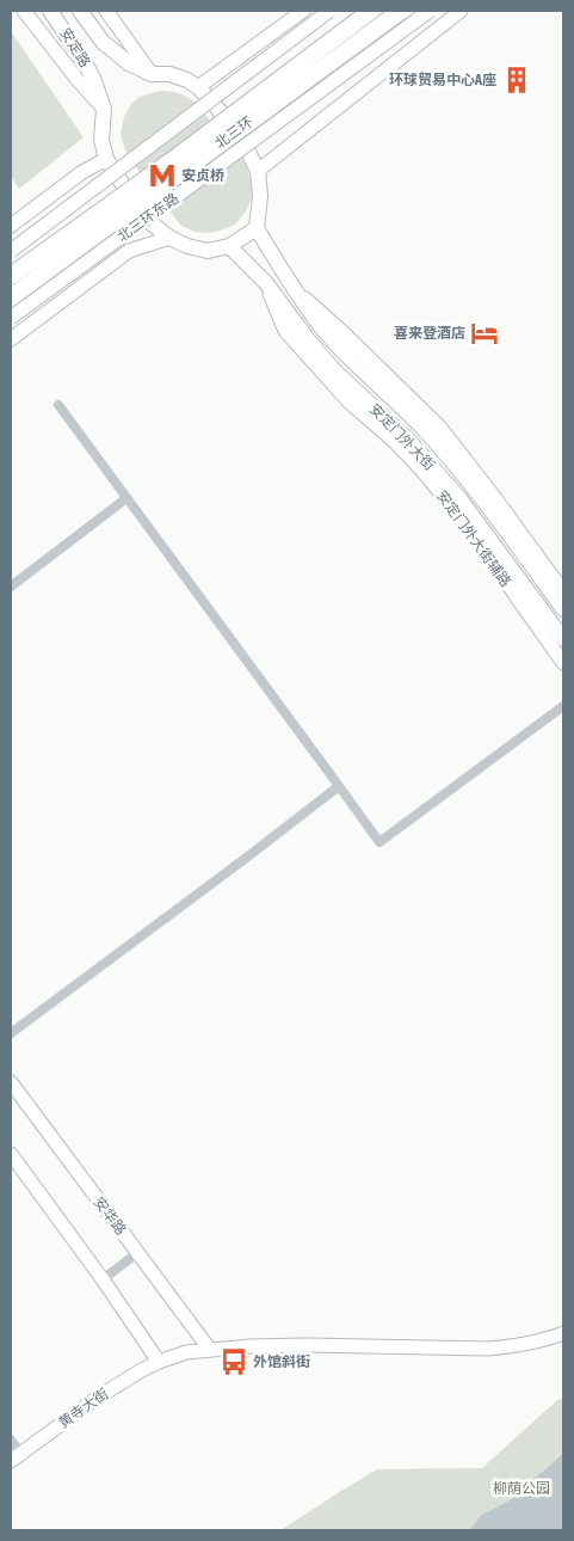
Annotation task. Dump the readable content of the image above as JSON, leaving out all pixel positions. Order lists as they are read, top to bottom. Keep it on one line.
{"streets":{"highway":["北三环"],"main road":["安定路","安定门外大街"],"street":["北三环东路","安定门外大街辅路","安华路","黄寺大街"]},"crossings":[["安定门外大街","安定门外大街辅路"],["安华路","黄寺大街"]],"parks":["柳荫公园"],"places":{"building":["环球贸易中心A座"],"metro station":["安贞桥"],"hotel":["喜来登酒店"],"bus stop":["外馆斜街"]}}
